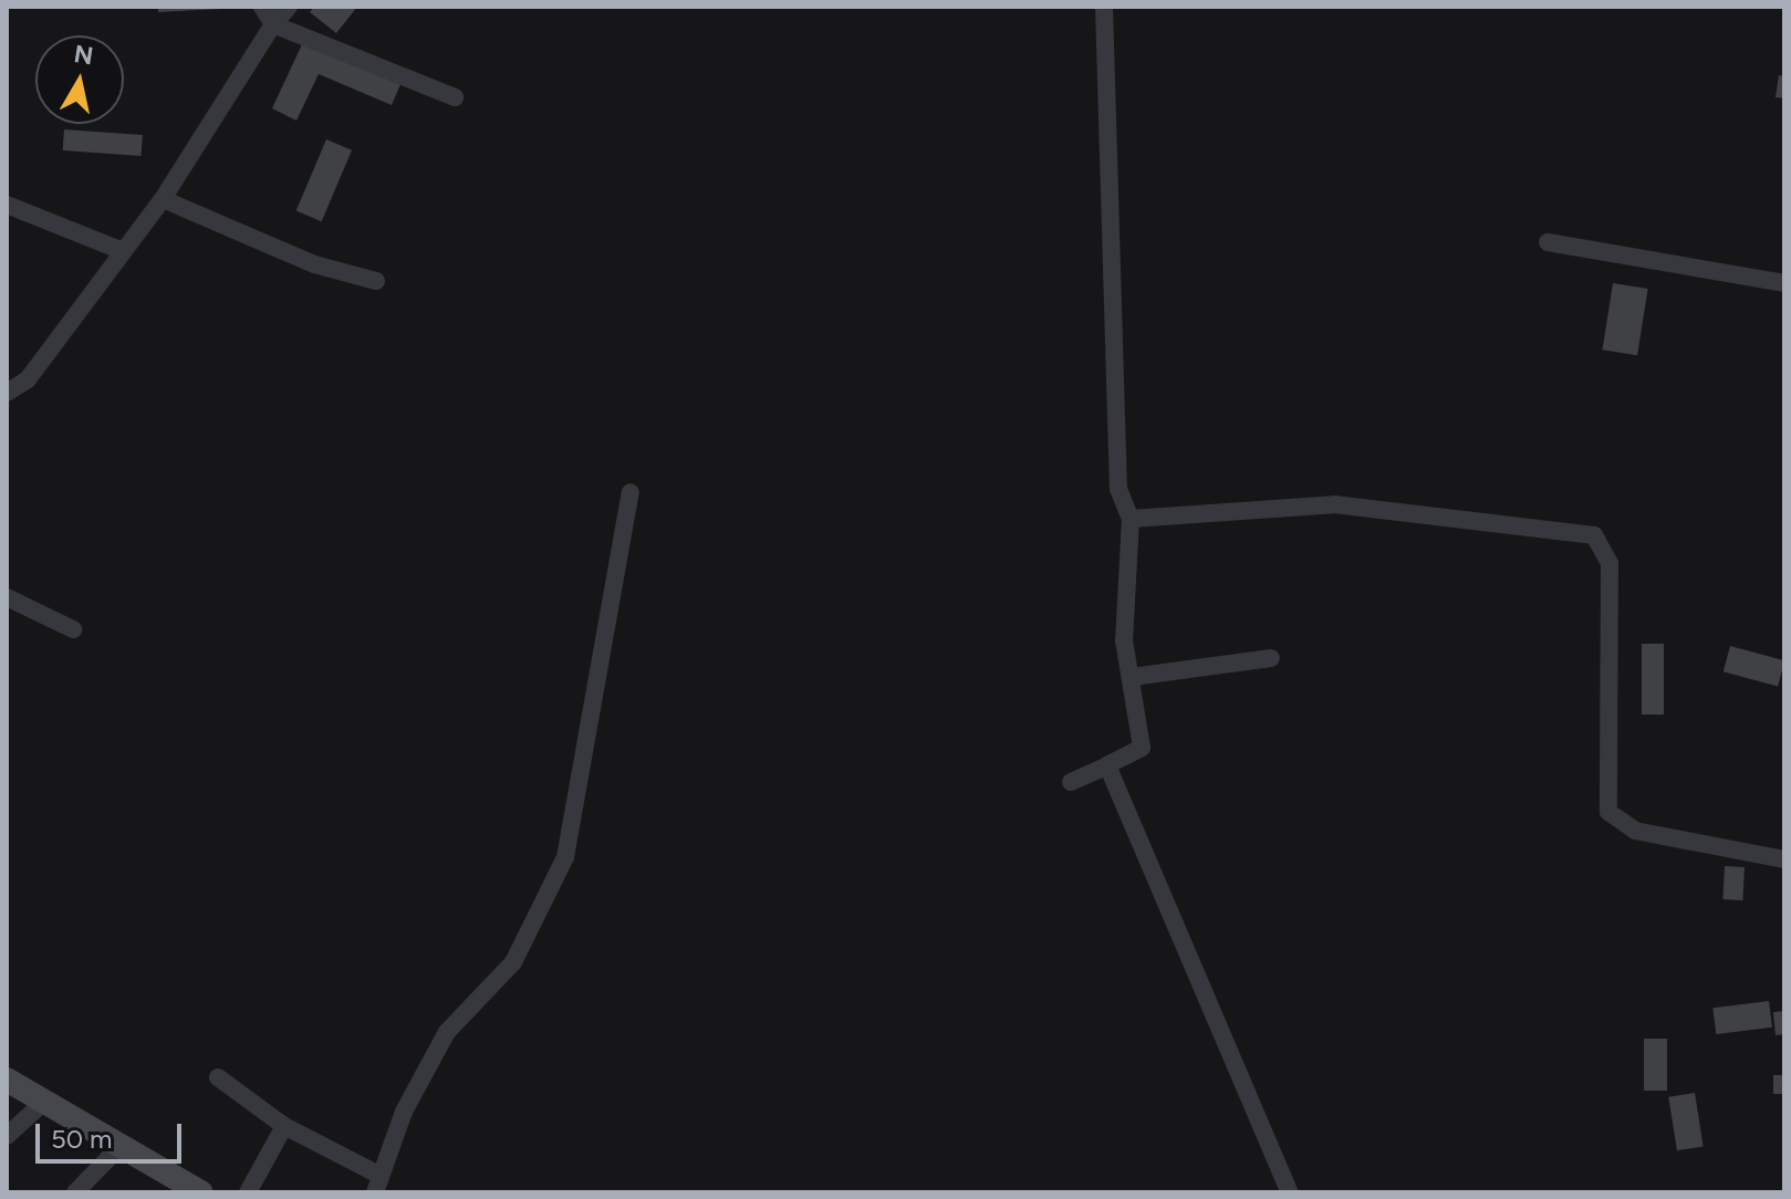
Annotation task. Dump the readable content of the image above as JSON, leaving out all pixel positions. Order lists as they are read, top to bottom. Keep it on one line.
{"scale_bar":"50 m","north":"top"}
